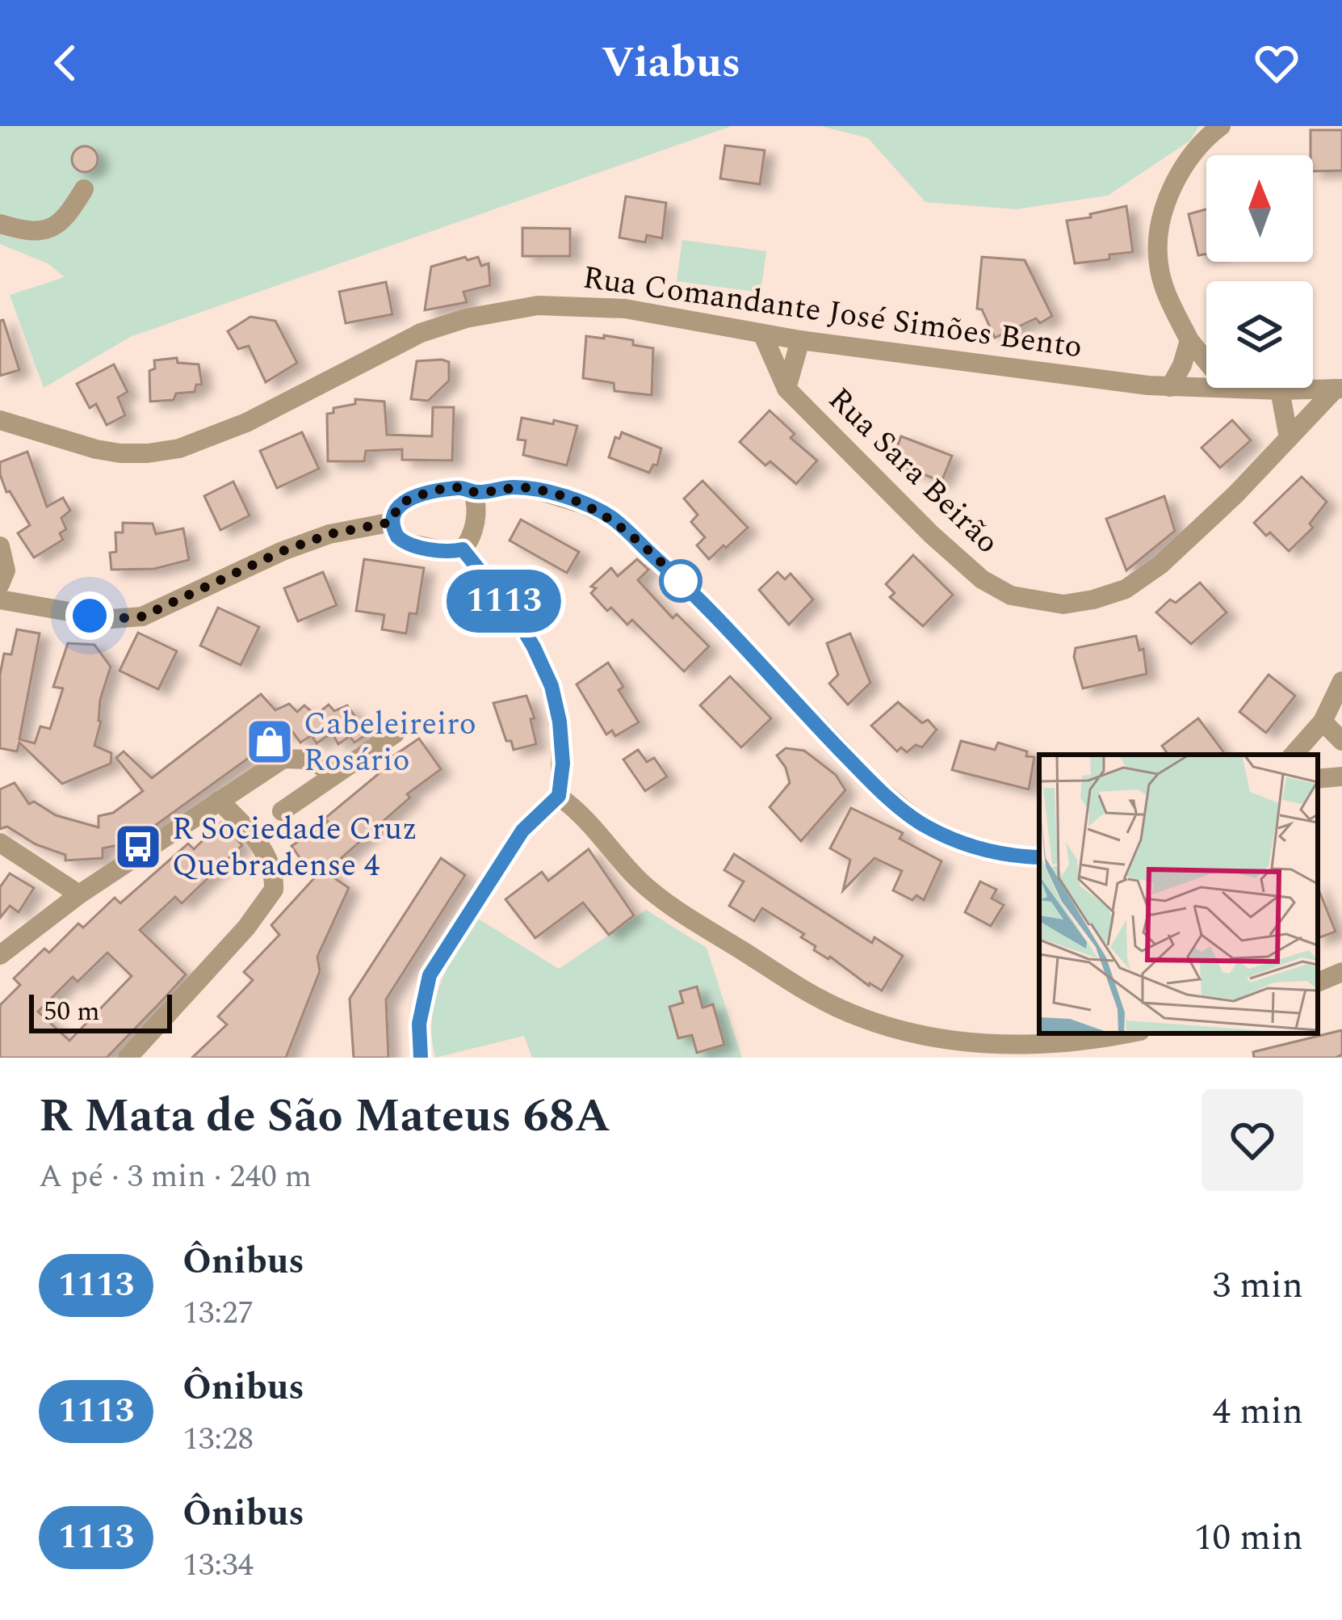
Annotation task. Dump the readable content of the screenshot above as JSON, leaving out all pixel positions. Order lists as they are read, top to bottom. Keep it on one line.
{"streets":{"street":["Rua Comandante José Simões Bento","Rua Sara Beirão"]},"crossings":[["Rua Comandante José Simões Bento","Rua Sara Beirão"]],"places":{"shop":["Cabeleireiro Rosário"],"bus stop":["R Sociedade Cruz Quebradense 4"]},"lines":["bus line 1113"],"scale_bar":"50 m","north":"top","page":{"header":"Viabus","on_map":"1113","scale":"50 m","heading":["R Mata de São Mateus 68A","A pé · 3 min · 240 m"],"list":[{"mark":"1113","name":"Ônibus","note":"13:27","value":"3 min"},{"mark":"1113","name":"Ônibus","note":"13:28","value":"4 min"},{"mark":"1113","name":"Ônibus","note":"13:34","value":"10 min"}]}}
